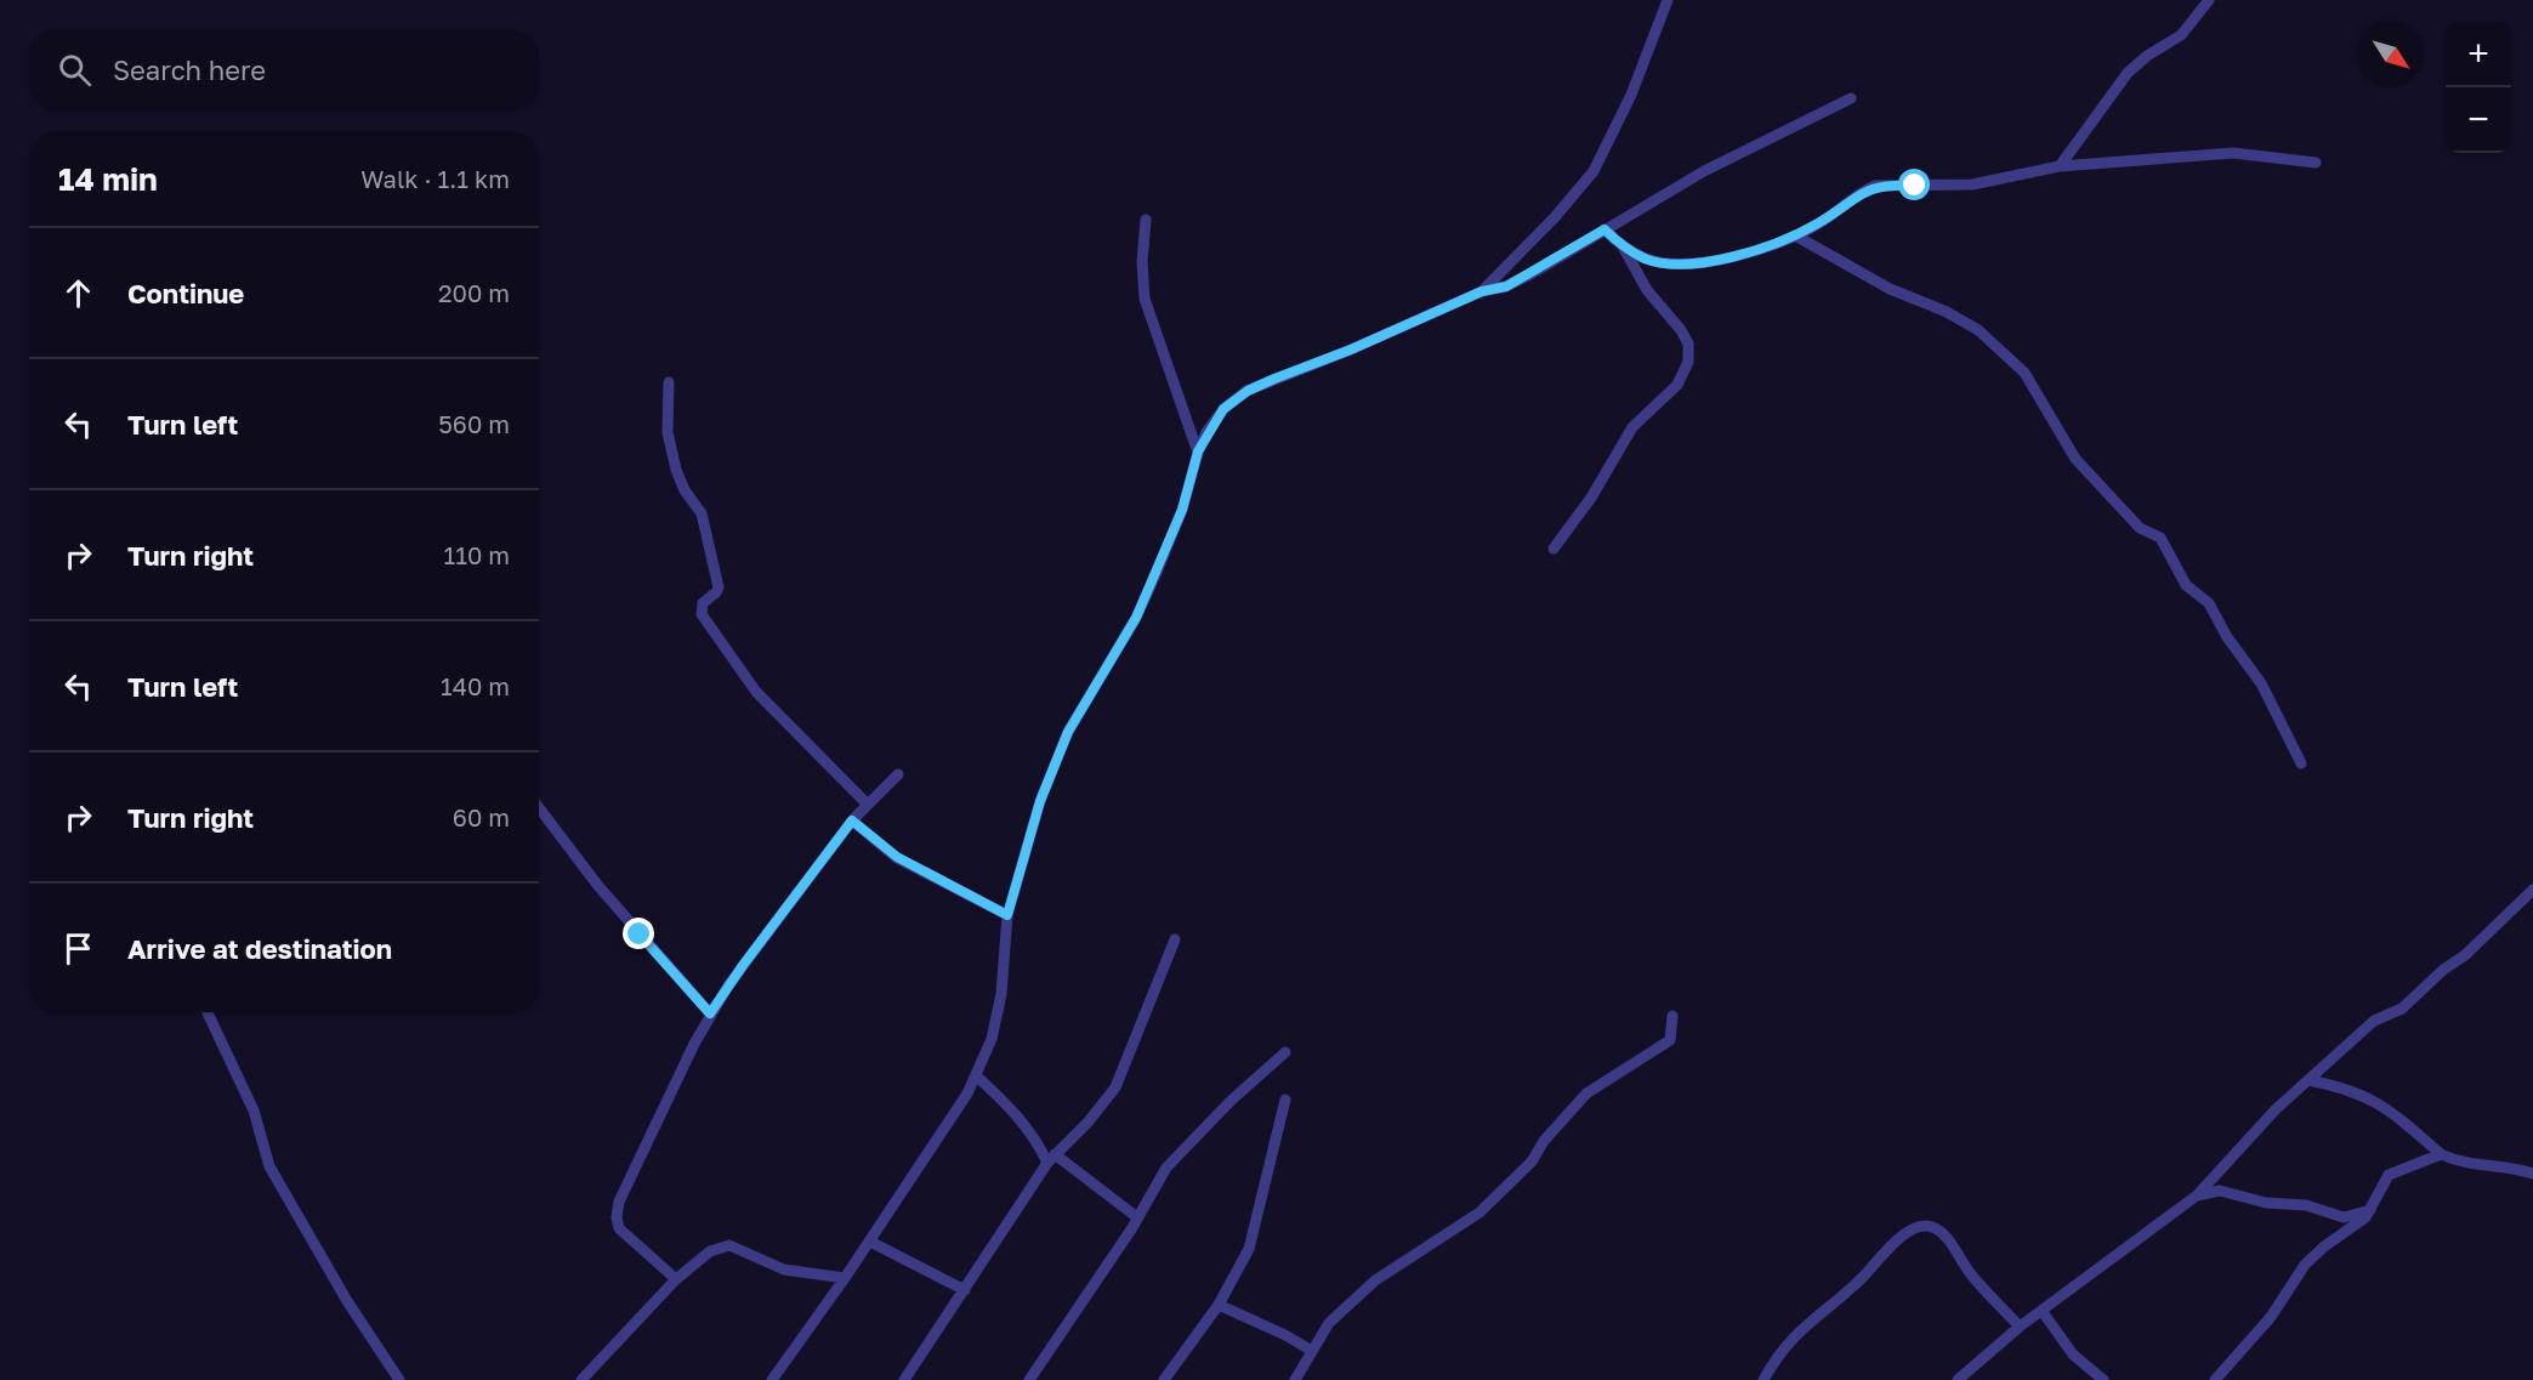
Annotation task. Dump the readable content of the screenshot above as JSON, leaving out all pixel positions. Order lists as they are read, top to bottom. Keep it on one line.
{"north":"bottom right","page":{"map_buttons":["+","−"],"search":"Search here","heading":["14 min","Walk · 1.1 km"],"list":[["Continue","200 m"],["Turn left","560 m"],["Turn right","110 m"],["Turn left","140 m"],["Turn right","60 m"],"Arrive at destination"]}}
